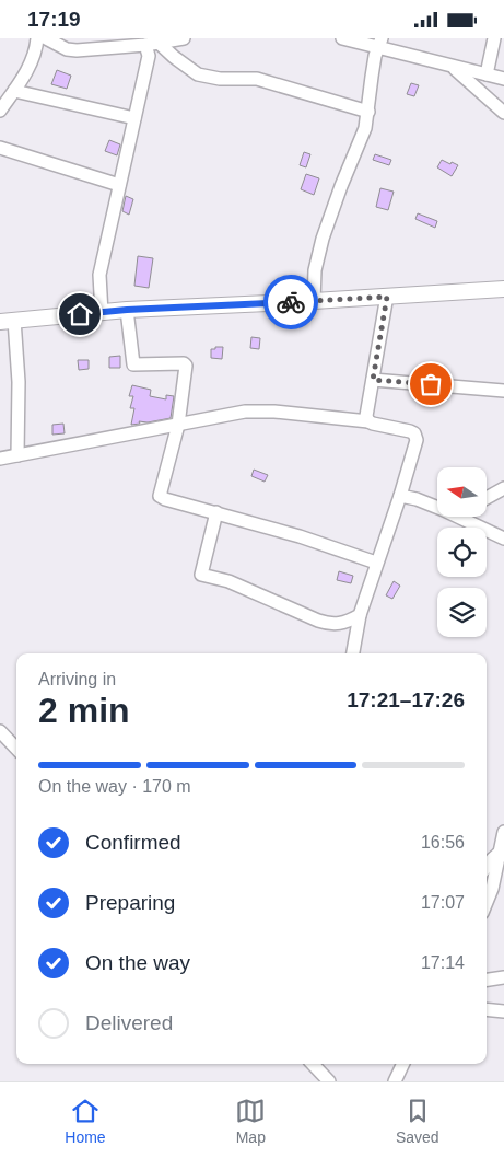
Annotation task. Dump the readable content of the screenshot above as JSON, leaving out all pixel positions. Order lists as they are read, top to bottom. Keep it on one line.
{"north":"left","page":{"status":"17:19","heading":["2 min","Arriving in","17:21–17:26"],"bar":"On the way · 170 m","list":[["Confirmed","16:56"],["Preparing","17:07"],["On the way","17:14"],"Delivered"],"tabs":["Home","Map","Saved"]}}
